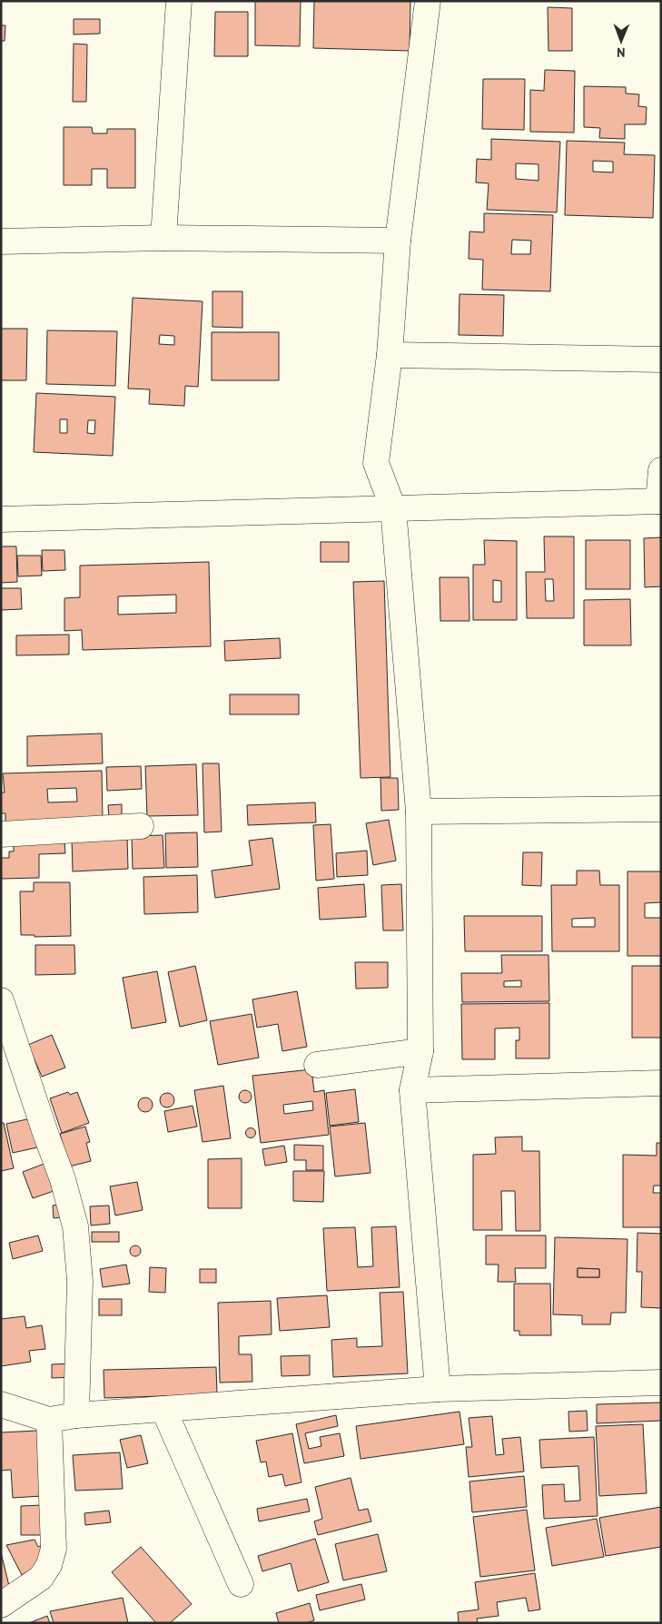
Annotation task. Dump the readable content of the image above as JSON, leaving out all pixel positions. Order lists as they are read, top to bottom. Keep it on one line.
{"north":"bottom"}
